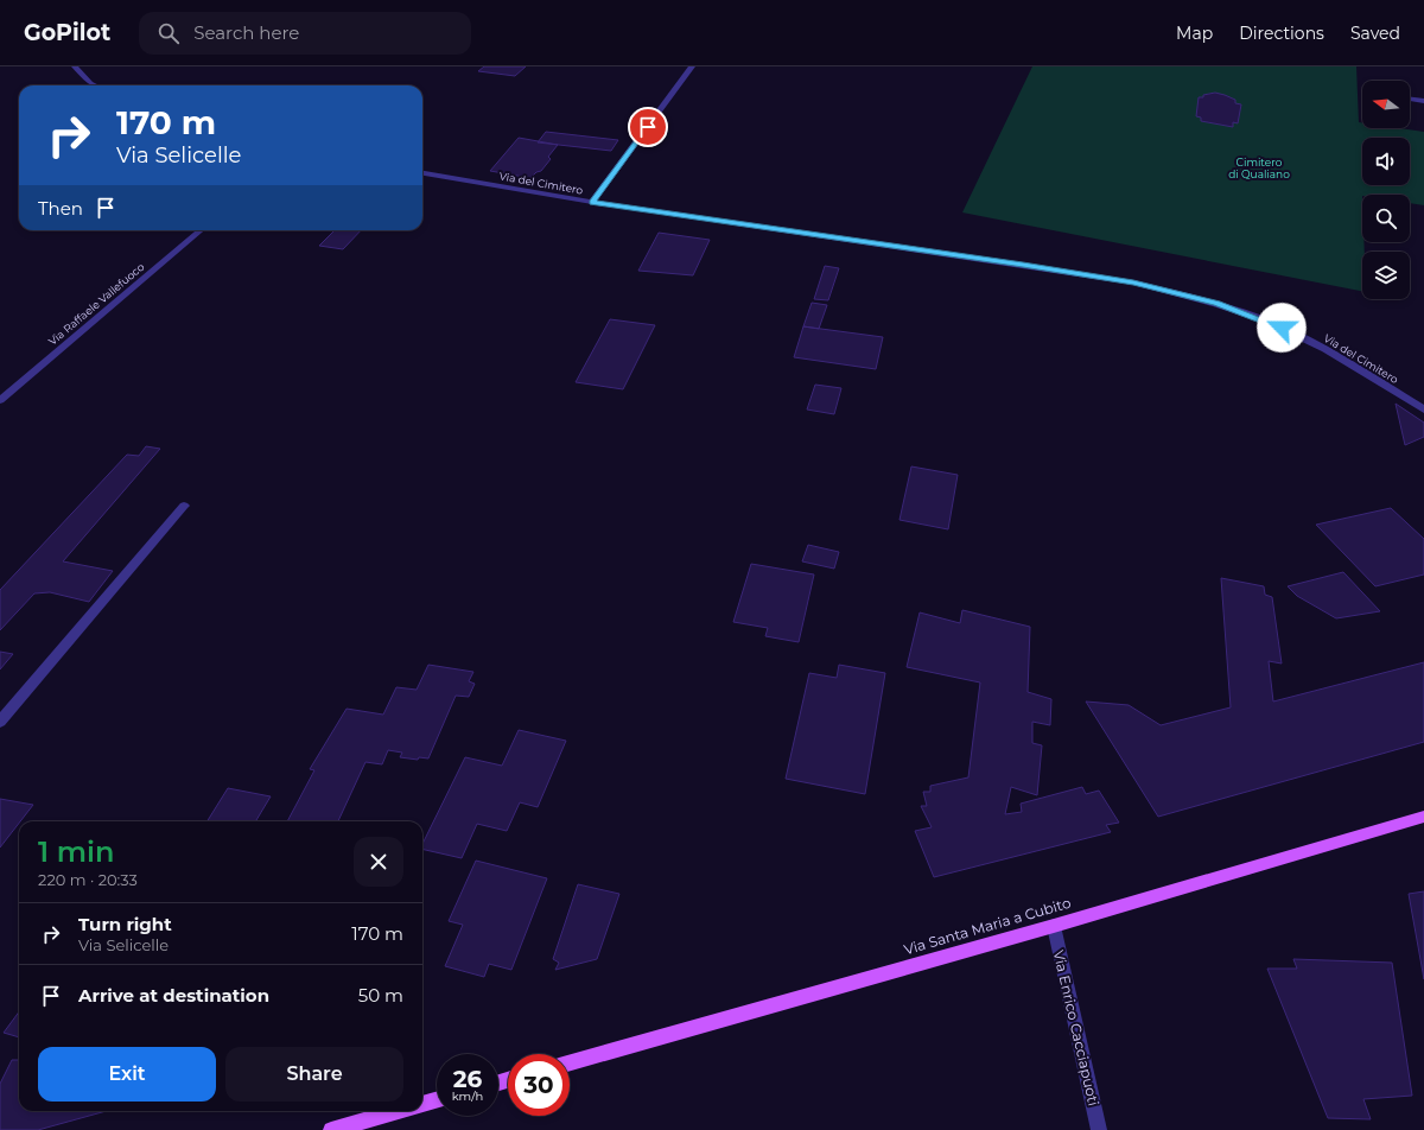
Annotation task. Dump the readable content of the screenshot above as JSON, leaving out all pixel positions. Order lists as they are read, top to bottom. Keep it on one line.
{"streets":{"main road":["Via Santa Maria a Cubito"],"street":["Via del Cimitero","Via Raffaele Vallefuoco","Via Enrico Cacciapuoti"]},"crossings":[["Via Santa Maria a Cubito","Via Enrico Cacciapuoti"]],"parks":["Cimitero di Qualiano"],"north":"left","page":{"header":"GoPilot","search":"Search here","nav":["Map","Directions","Saved"],"turn":["170 m","Via Selicelle"],"then":"Then","heading":["1 min","220 m · 20:33"],"list":[{"name":"Turn right","note":"Via Selicelle","value":"170 m"},{"name":"Arrive at destination","value":"50 m"}],"buttons":["Exit","Share"],"speed":"26 km/h","limit":"30"}}
